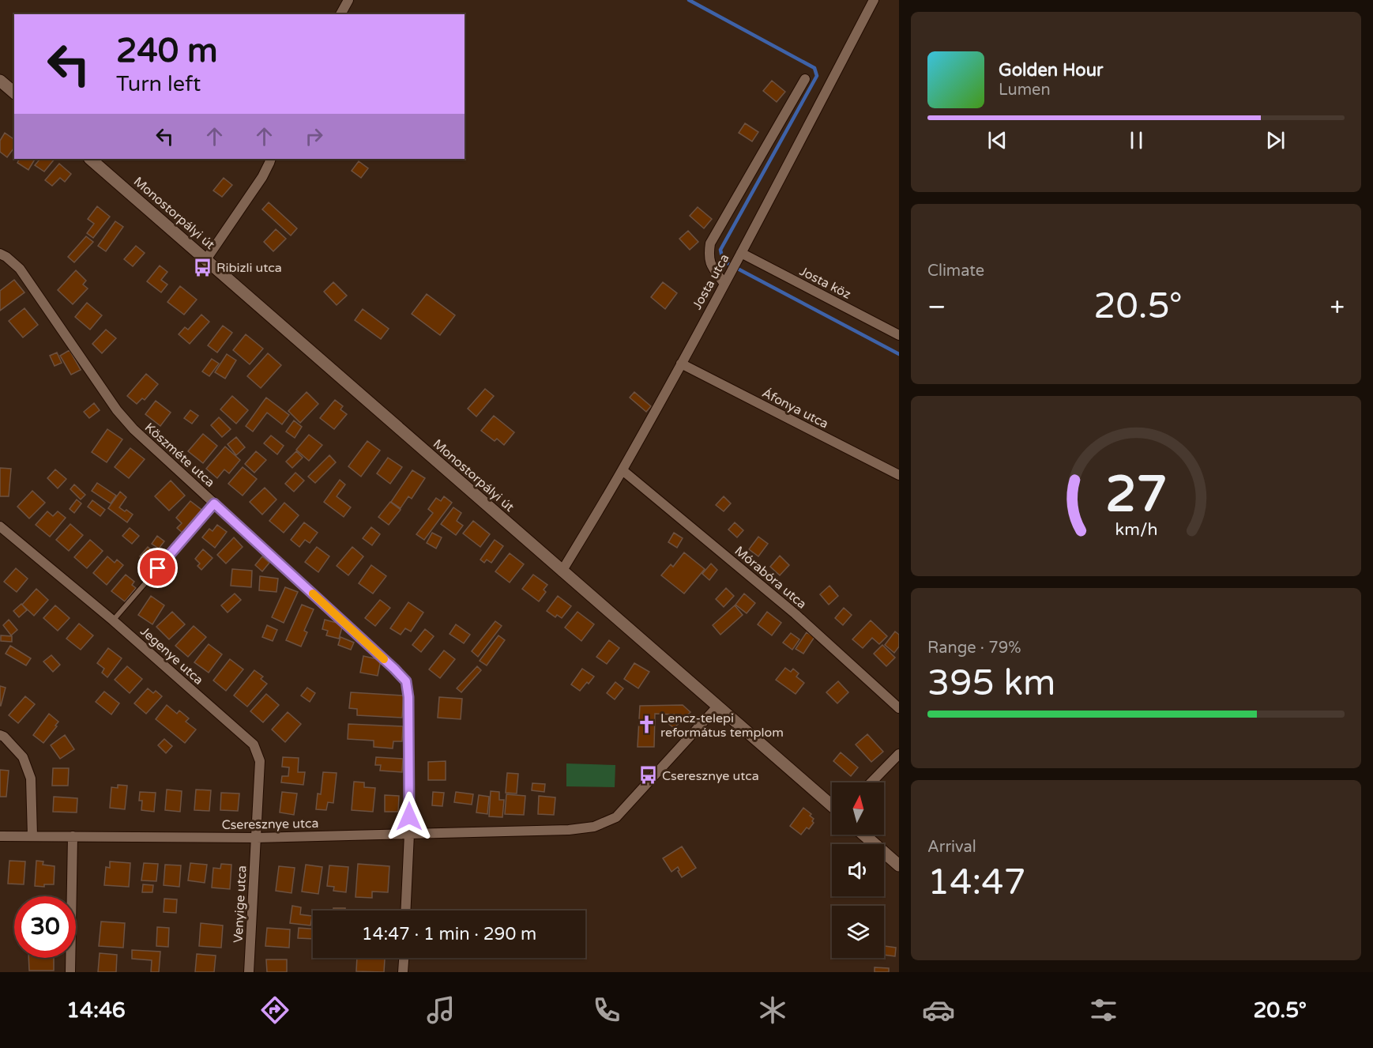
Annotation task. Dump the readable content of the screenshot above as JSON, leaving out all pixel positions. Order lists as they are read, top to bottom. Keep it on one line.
{"streets":{"street":["Monostorpályi út","Josta utca","Josta köz","Áfonya utca","Köszméte utca","Mórabóra utca","Jegenye utca","Cseresznye utca","Venyige utca"]},"crossings":[["Monostorpályi út","Josta utca"],["Monostorpályi út","Cseresznye utca"],["Josta utca","Josta köz"],["Josta utca","Áfonya utca"],["Josta utca","Mórabóra utca"],["Köszméte utca","Cseresznye utca"],["Jegenye utca","Cseresznye utca"],["Jegenye utca","Venyige utca"],["Cseresznye utca","Venyige utca"]],"places":{"bus stop":["Ribizli utca","Cseresznye utca"],"church":["Lencz-telepi református templom"]},"north":"top","page":{"turn":["240 m","Turn left"],"song":["Golden Hour","Lumen"],"tile":["Climate",["Range · 79%","395 km"],["Arrival","14:47"]],"heat":["−","20.5°","+"],"limit":"30","trip":"14:47 · 1 min · 290 m","tabs":["14:46","20.5°"],"gauge":["27","km/h"]}}
